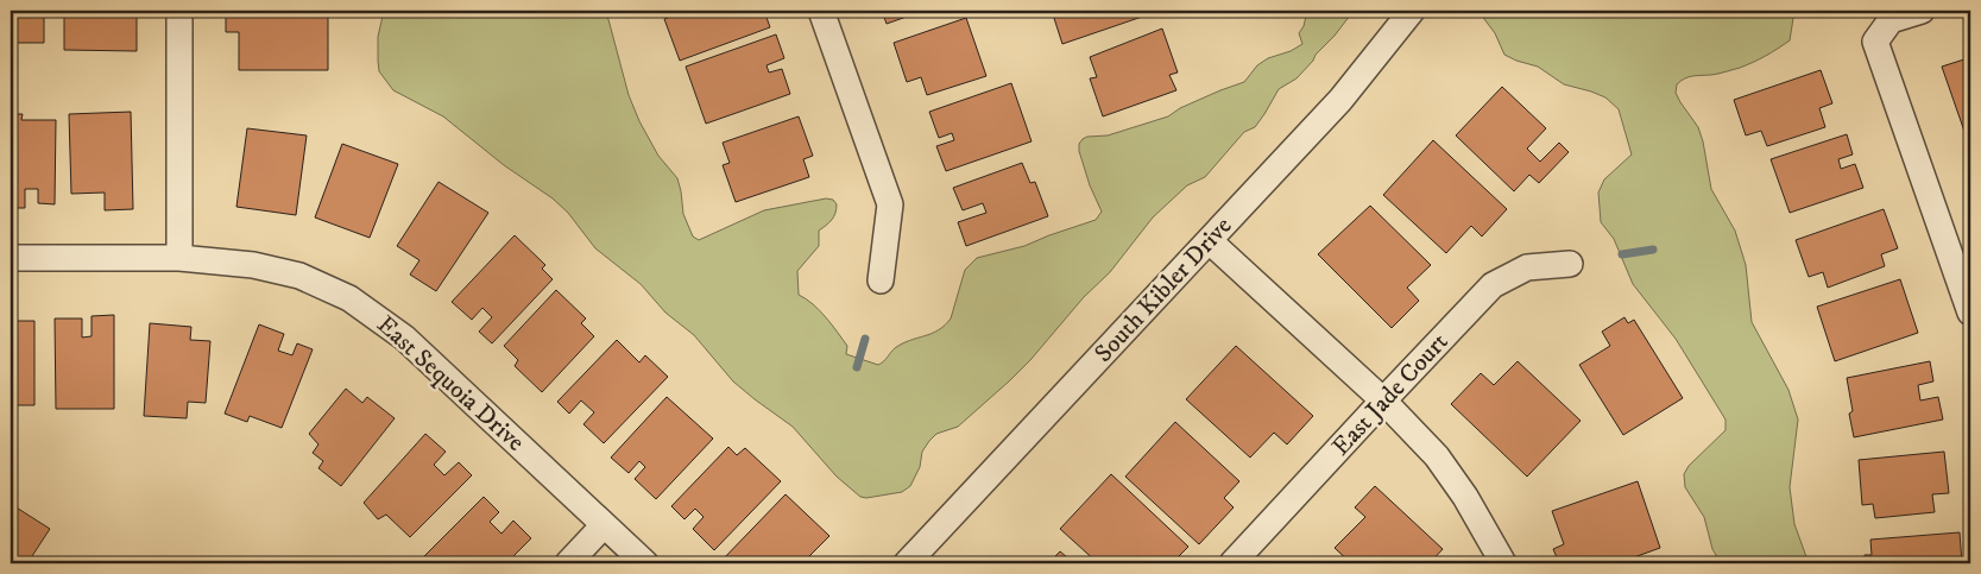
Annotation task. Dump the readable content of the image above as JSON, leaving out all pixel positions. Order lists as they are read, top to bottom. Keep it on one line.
{"streets":{"street":["South Kibler Drive","East Sequoia Drive","East Jade Court"]}}
